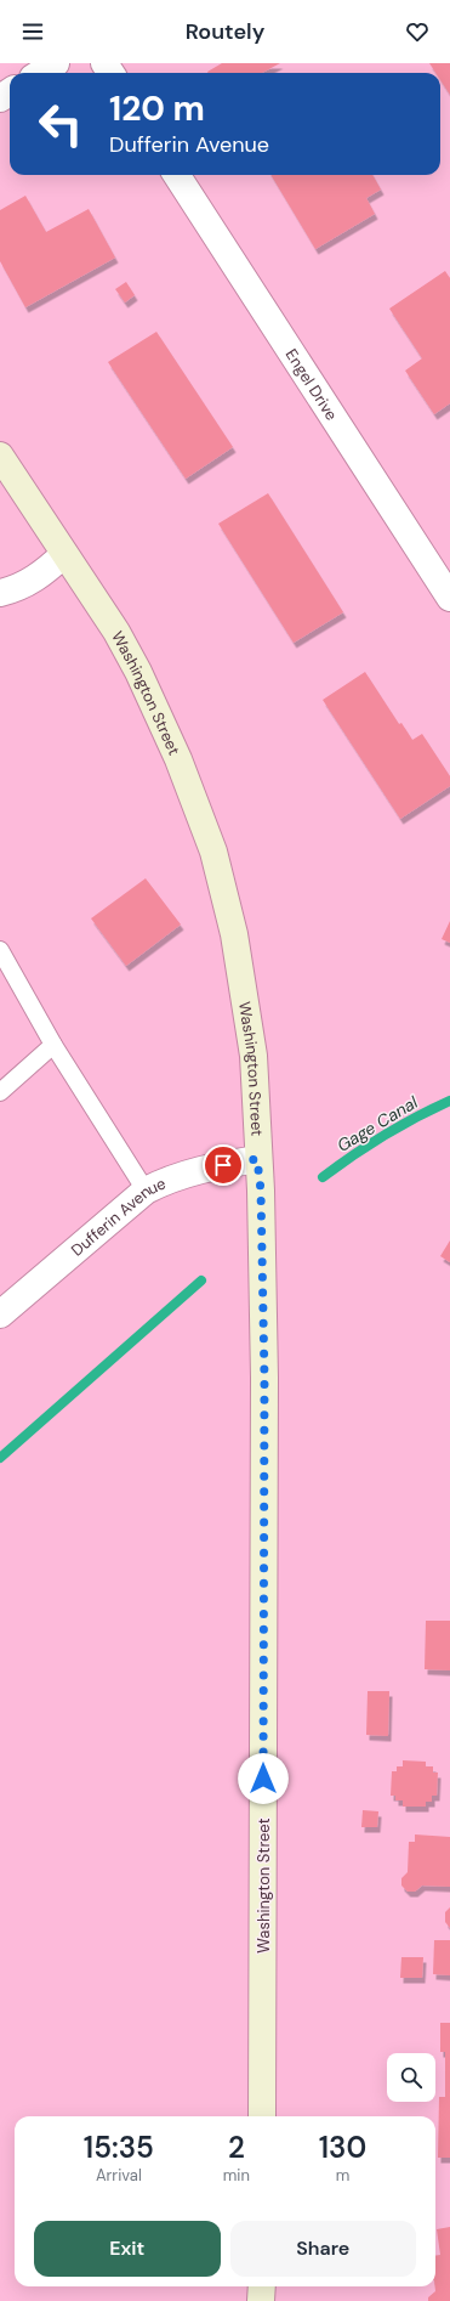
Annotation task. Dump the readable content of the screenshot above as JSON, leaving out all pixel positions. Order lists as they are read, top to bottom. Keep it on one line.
{"streets":{"main road":["Washington Street"],"street":["Engel Drive","Dufferin Avenue"]},"crossings":[["Washington Street","Dufferin Avenue"]],"water":["Gage Canal"],"page":{"header":"Routely","turn":["120 m","Dufferin Avenue"],"eta":["15:35","Arrival","2","min","130","m"],"buttons":["Exit","Share"]}}
